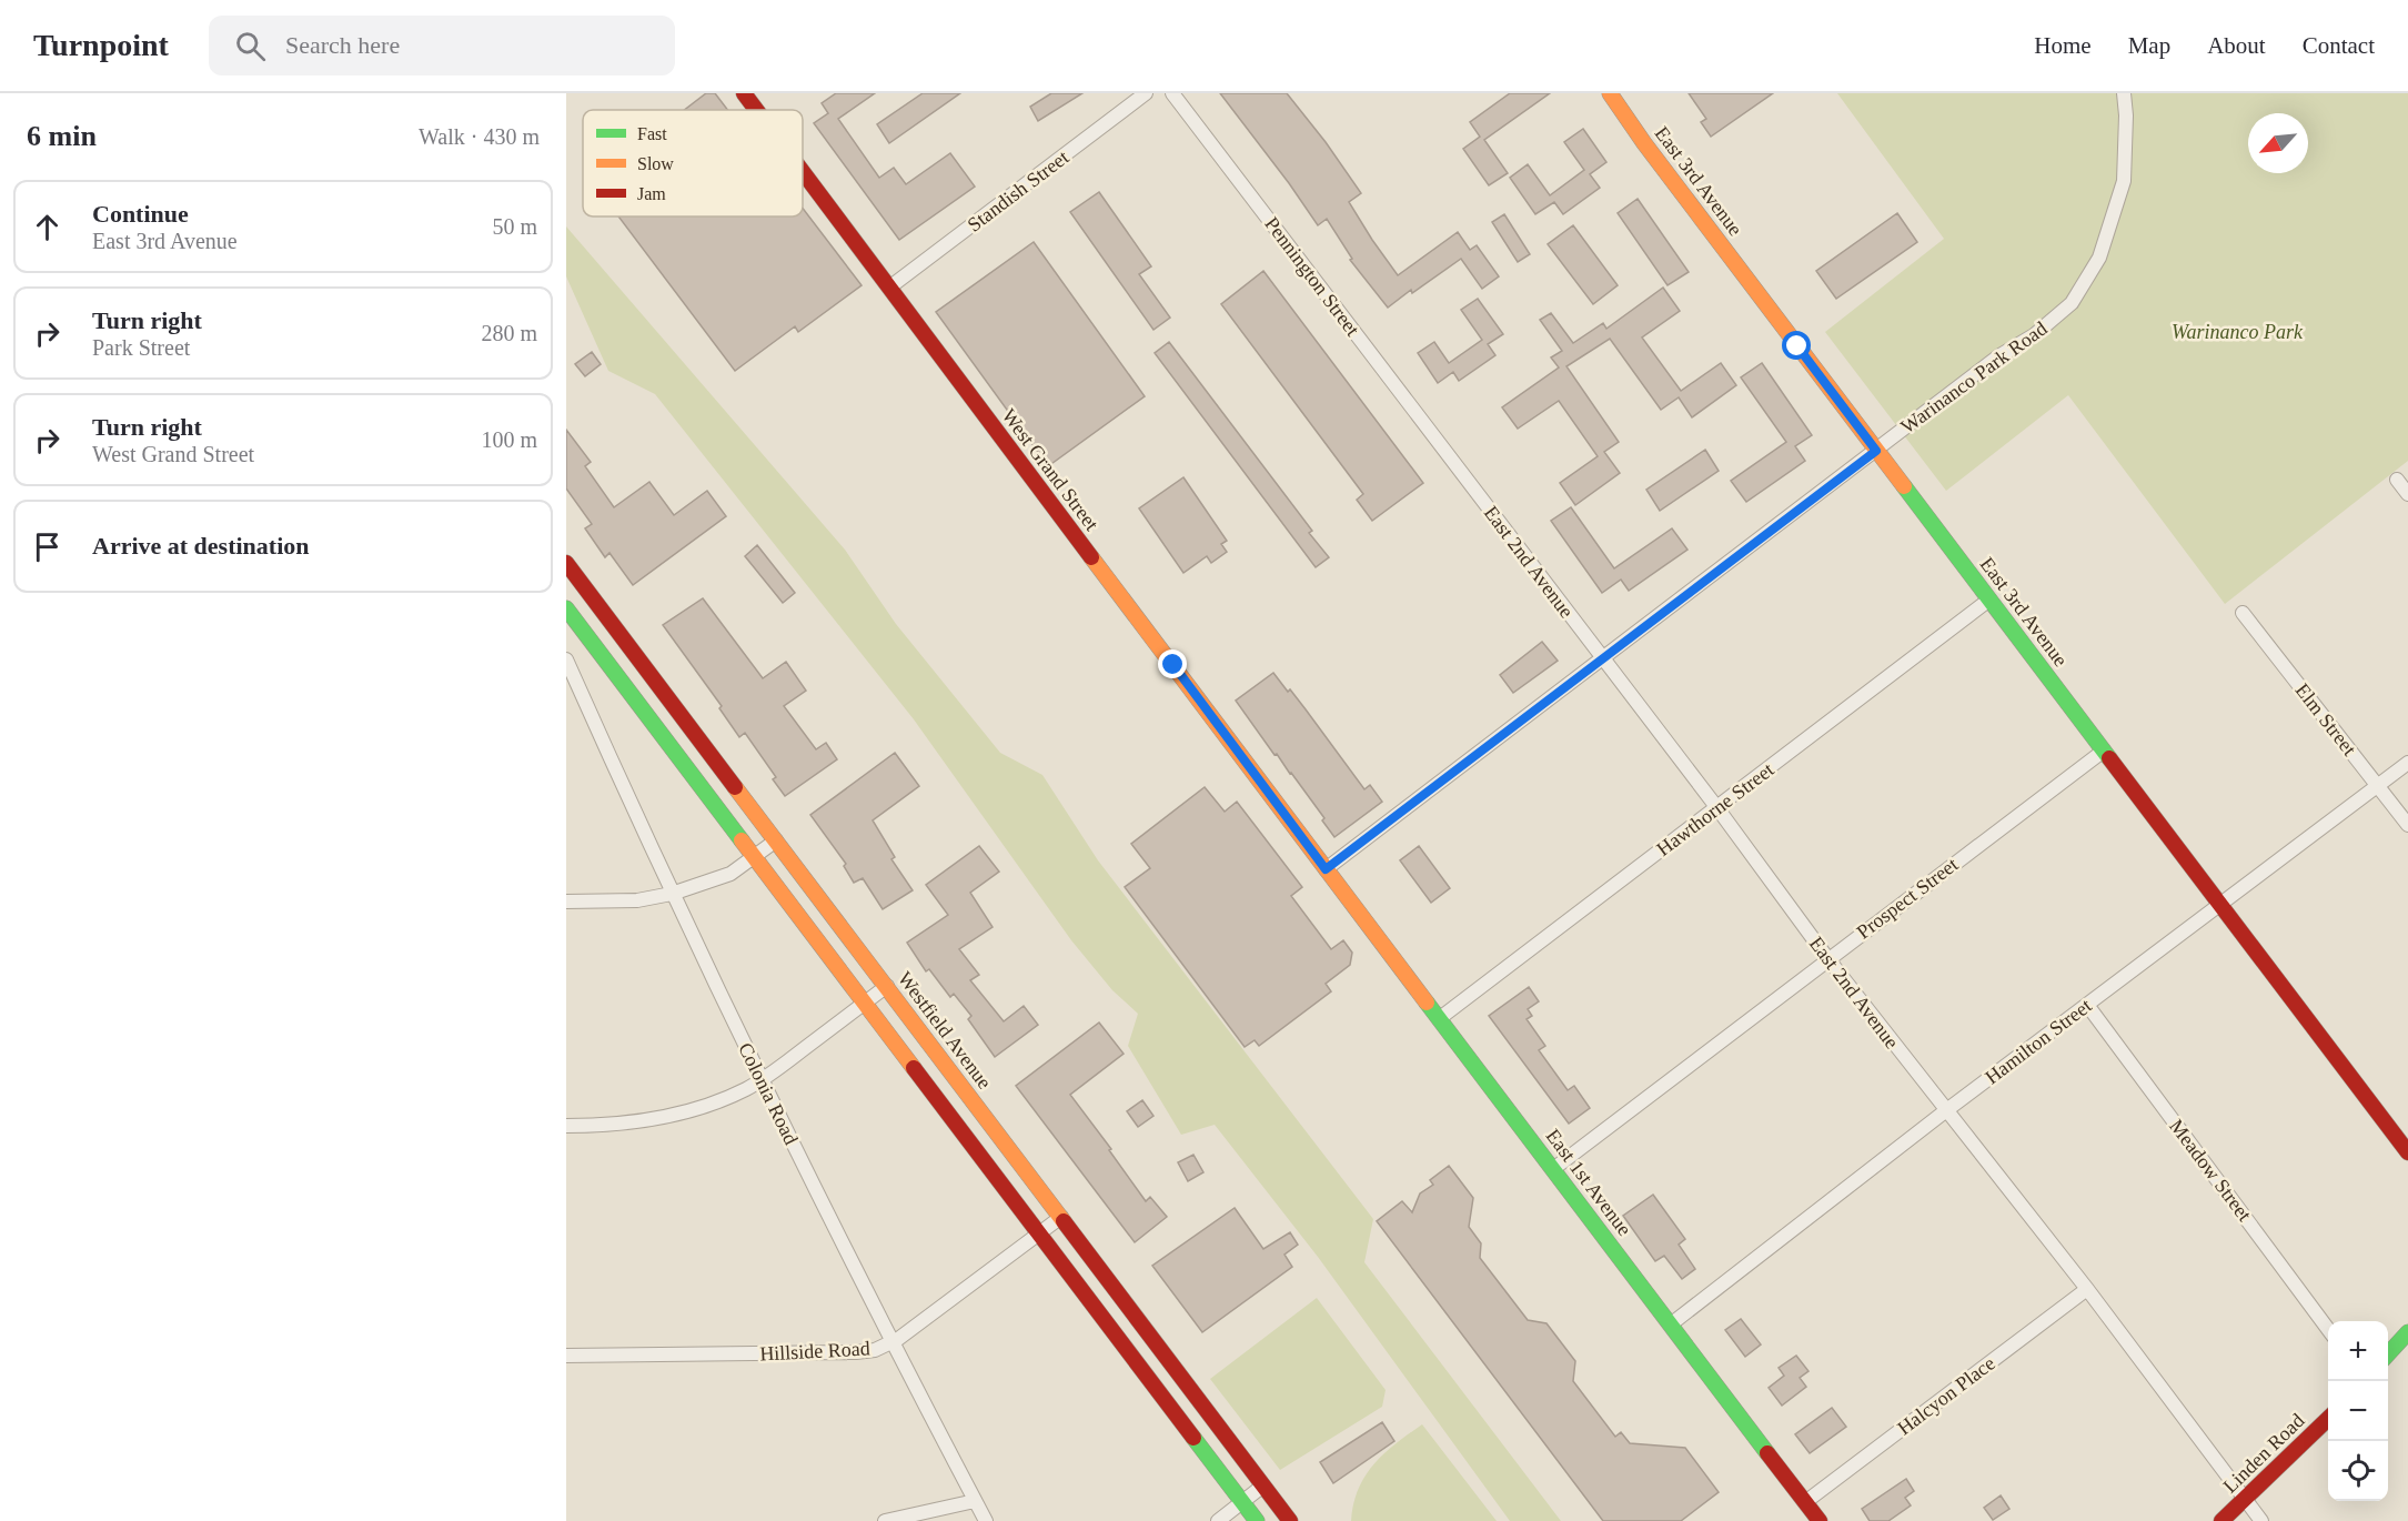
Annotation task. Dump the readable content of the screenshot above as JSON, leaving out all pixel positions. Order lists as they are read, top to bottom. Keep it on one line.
{"streets":{"street":["East 3rd Avenue","Standish Street","Pennington Street","Warinanco Park Road","West Grand Street","East 2nd Avenue","Elm Street","Hawthorne Street","Prospect Street","Westfield Avenue","Hamilton Street","Colonia Road","Meadow Street","East 1st Avenue","Hillside Road","Halcyon Place","Linden Road"]},"crossings":[["East 3rd Avenue","Warinanco Park Road"],["East 3rd Avenue","Hawthorne Street"],["East 3rd Avenue","Prospect Street"],["East 3rd Avenue","Hamilton Street"],["Standish Street","West Grand Street"],["Pennington Street","East 2nd Avenue"],["Warinanco Park Road","West Grand Street"],["Warinanco Park Road","East 2nd Avenue"],["Warinanco Park Road","East 1st Avenue"],["West Grand Street","East 1st Avenue"],["East 2nd Avenue","Hawthorne Street"],["East 2nd Avenue","Prospect Street"],["East 2nd Avenue","Hamilton Street"],["East 2nd Avenue","Halcyon Place"],["East 2nd Avenue","Linden Road"],["Elm Street","Hamilton Street"],["Hawthorne Street","East 1st Avenue"],["Prospect Street","East 1st Avenue"],["Westfield Avenue","Hillside Road"],["Hamilton Street","Meadow Street"],["Hamilton Street","East 1st Avenue"],["Colonia Road","Hillside Road"],["East 1st Avenue","Halcyon Place"]],"parks":["Warinanco Park"],"legend":["Fast","Slow","Jam"],"north":"bottom left","page":{"header":"Turnpoint","search":"Search here","nav":["Home","Map","About","Contact"],"heading":["6 min","Walk · 430 m"],"list":[["Continue","East 3rd Avenue","50 m"],["Turn right","Park Street","280 m"],["Turn right","West Grand Street","100 m"],"Arrive at destination"],"map_buttons":["+","−"]}}
